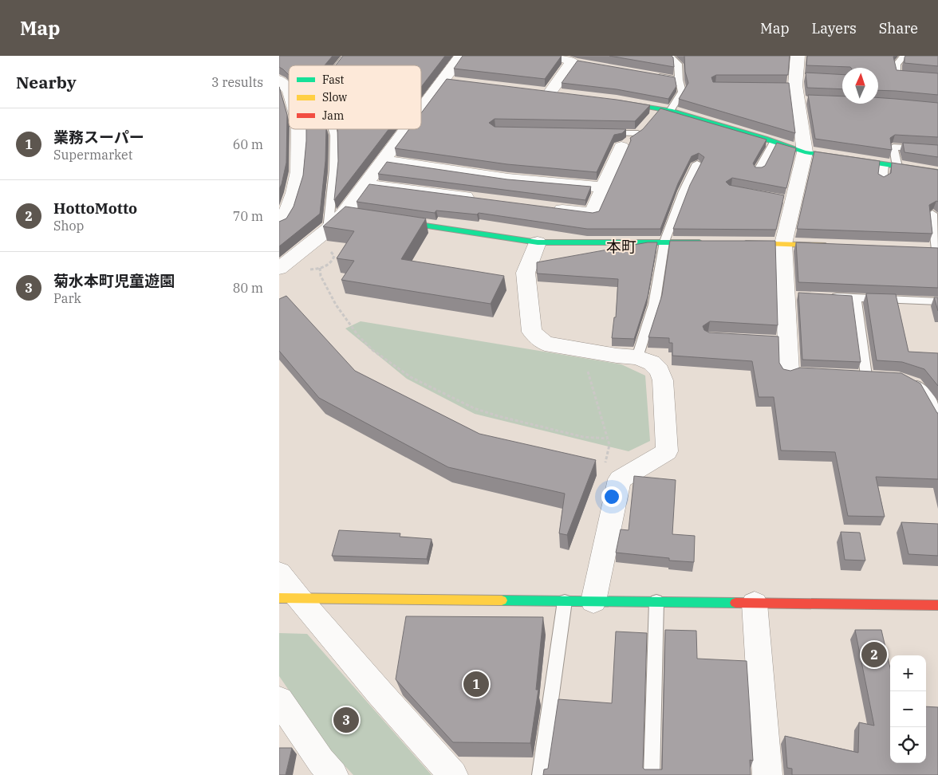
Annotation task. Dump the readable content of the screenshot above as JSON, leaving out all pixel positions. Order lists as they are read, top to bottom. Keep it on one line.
{"districts":["本町"],"legend":["Fast","Slow","Jam"],"north":"top","page":{"header":"Map","nav":["Map","Layers","Share"],"heading":["Nearby","3 results"],"list":[{"mark":"1","name":"業務スーパー","note":"Supermarket","value":"60 m"},{"mark":"2","name":"HottoMotto","note":"Shop","value":"70 m"},{"mark":"3","name":"菊水本町児童遊園","note":"Park","value":"80 m"}],"pins":["2","1","3"],"map_buttons":["+","−"]}}
